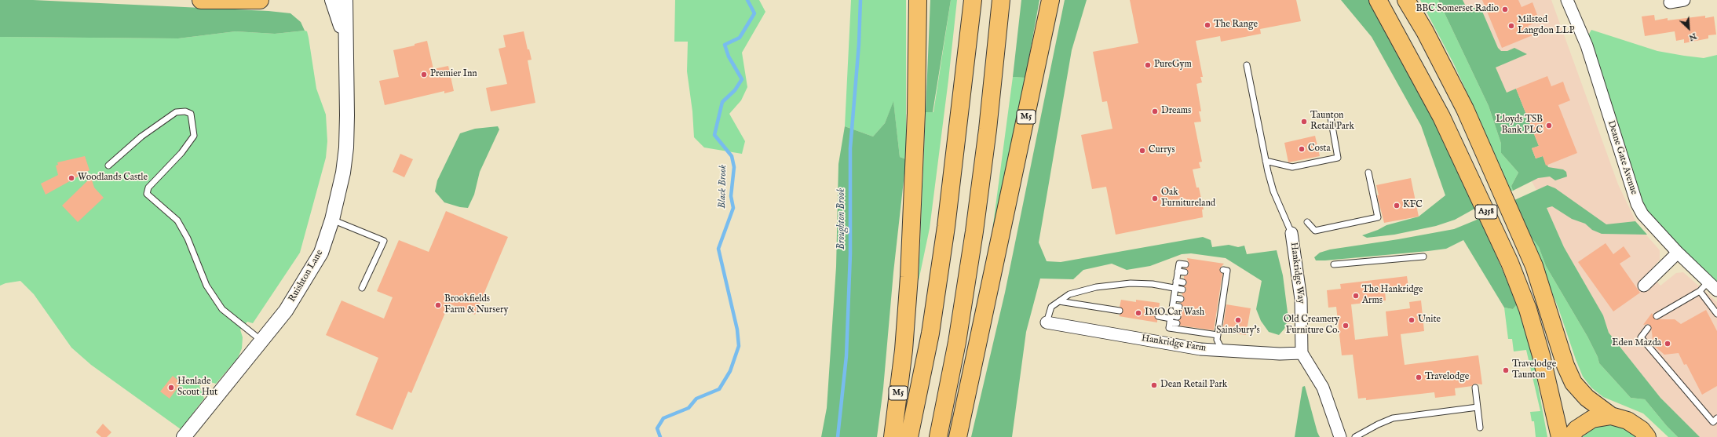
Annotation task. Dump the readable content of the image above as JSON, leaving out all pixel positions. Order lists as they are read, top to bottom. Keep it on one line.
{"streets":{"main road":["M5","A358"],"street":["Deane Gate Avenue","Hankridge Way","Ruishton Lane","Hankridge Farm"]},"crossings":[["Hankridge Way","Hankridge Farm"]],"water":["Black Brook","Broughton Brook"],"places":["BBC Somerset Radio","The Range","Milsted Langdon LLP","PureGym","Premier Inn","Dreams","Taunton Retail Park","Lloyds TSB Bank PLC","Costa","Currys","Woodlands Castle","Oak Furnitureland","KFC","The Hankridge Arms","Brookfields Farm & Nursery","IMO Car Wash","Sainsbury's","Unite","Old Creamery Furniture Co.","Eden Mazda","Travelodge Taunton","Travelodge","Dean Retail Park","Henlade Scout Hut"],"north":"bottom right"}
